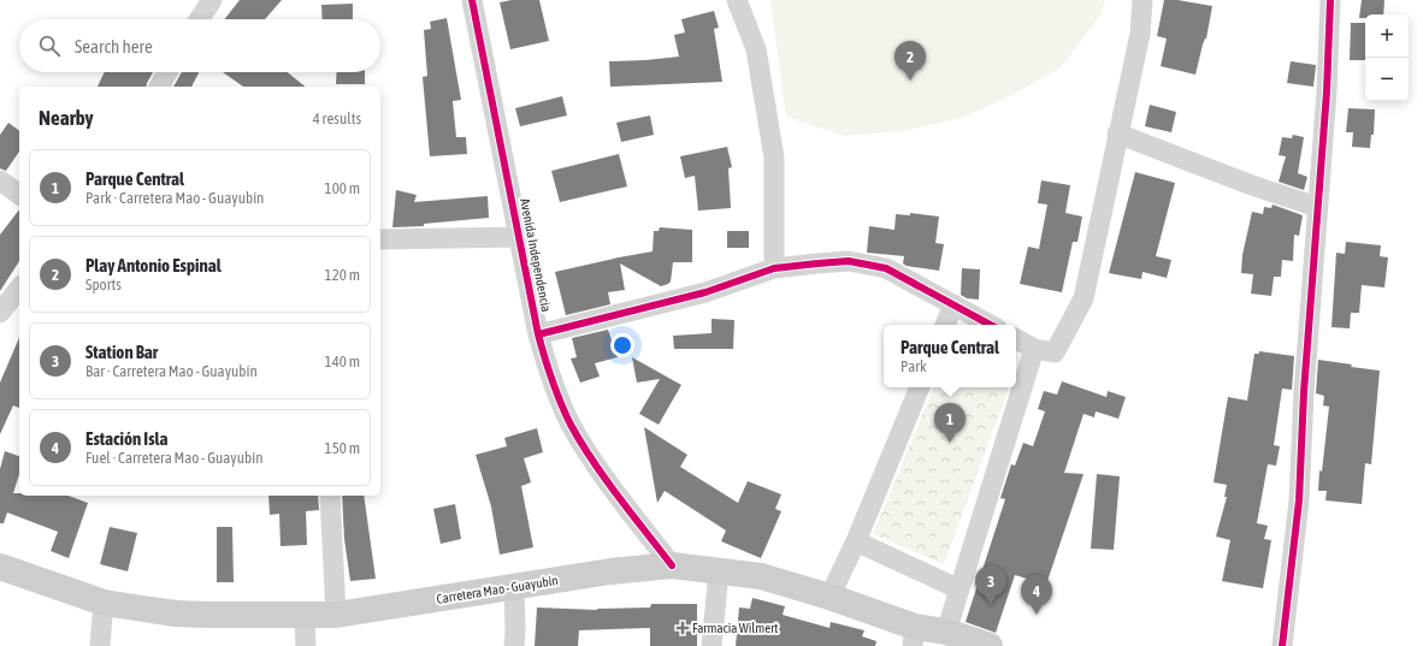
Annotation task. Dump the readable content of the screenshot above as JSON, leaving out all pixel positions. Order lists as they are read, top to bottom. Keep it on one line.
{"streets":{"main road":["Carretera Mao - Guayubín"],"street":["Avenida Independencia"]},"crossings":[["Avenida Independencia","Carretera Mao - Guayubín"]],"places":{"health":["Farmacia Wilmert"]},"page":{"map_buttons":["+","−"],"search":"Search here","pins":["2","1","3","4"],"heading":["Nearby","4 results"],"list":[{"mark":"1","name":"Parque Central","note":"Park · Carretera Mao - Guayubín","value":"100 m"},{"mark":"2","name":"Play Antonio Espinal","note":"Sports","value":"120 m"},{"mark":"3","name":"Station Bar","note":"Bar · Carretera Mao - Guayubín","value":"140 m"},{"mark":"4","name":"Estación Isla","note":"Fuel · Carretera Mao - Guayubín","value":"150 m"}],"popup":["Parque Central","Park"]}}
